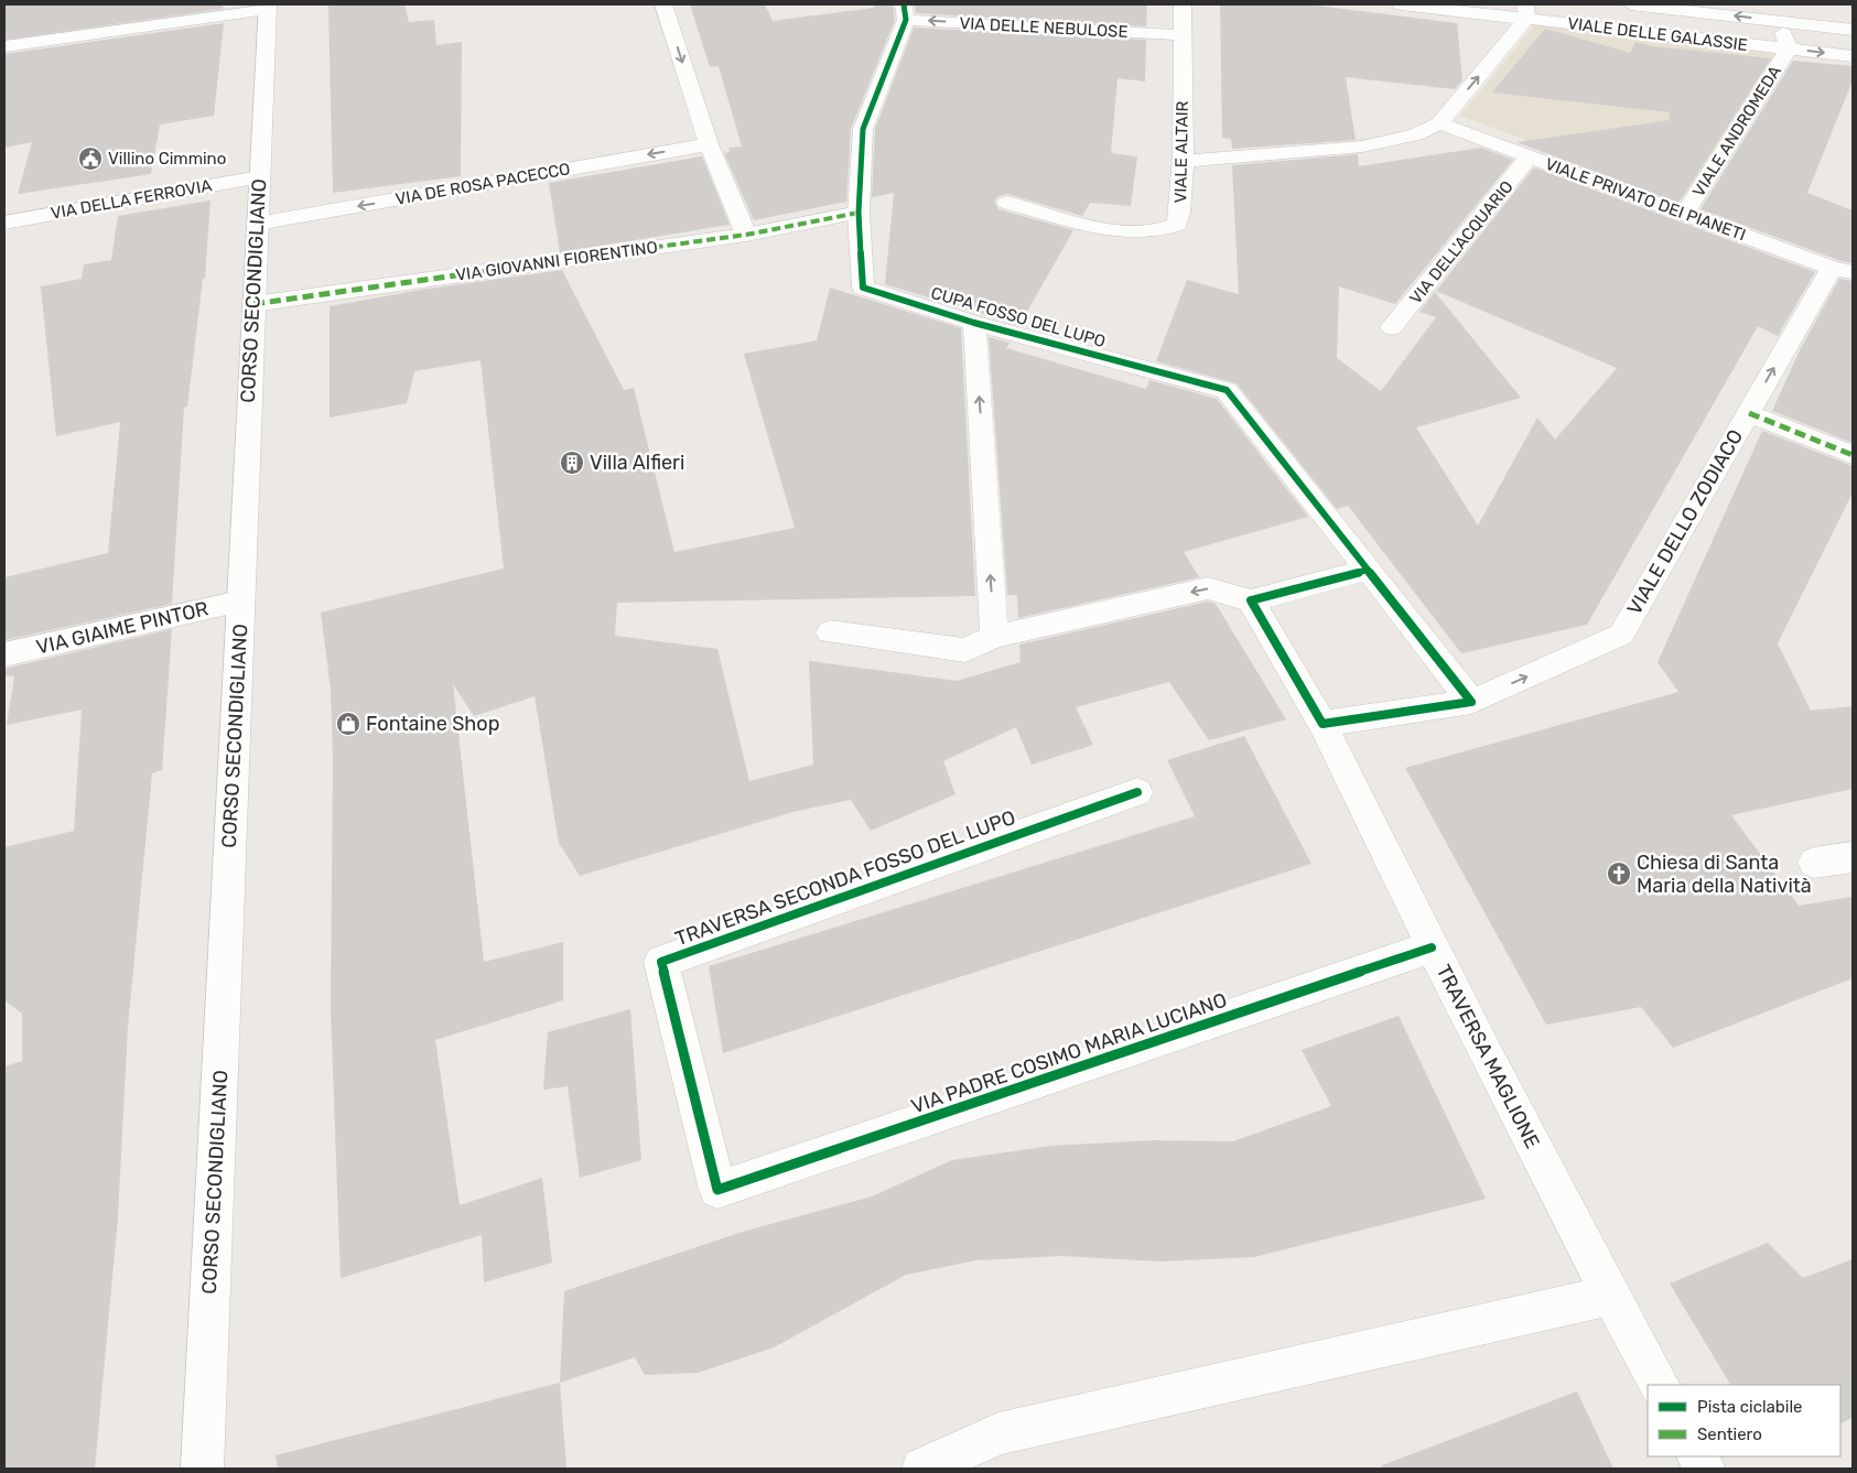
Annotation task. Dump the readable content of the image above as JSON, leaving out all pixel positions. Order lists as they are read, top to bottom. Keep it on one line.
{"streets":{"street":["VIA DELLE NEBULOSE","VIALE DELLE GALASSIE","VIALE ANDROMEDA","VIALE ALTAIR","VIA DE ROSA PACECCO","VIA DELLA FERROVIA","VIALE PRIVATO DEI PIANETI","VIA DELL'ACQUARIO","VIA GIOVANNI FIORENTINO","CORSO SECONDIGLIANO","CUPA FOSSO DEL LUPO","VIALE DELLO ZODIACO","VIA GIAIME PINTOR","TRAVERSA SECONDA FOSSO DEL LUPO","VIA PADRE COSIMO MARIA LUCIANO","TRAVERSA MAGLIONE"]},"crossings":[["VIA DELLE NEBULOSE","VIALE ALTAIR"],["VIA DELLE NEBULOSE","CUPA FOSSO DEL LUPO"],["VIALE DELLE GALASSIE","VIALE ANDROMEDA"],["VIALE ANDROMEDA","VIALE PRIVATO DEI PIANETI"],["VIA DE ROSA PACECCO","CORSO SECONDIGLIANO"],["VIA DELLA FERROVIA","CORSO SECONDIGLIANO"],["VIALE PRIVATO DEI PIANETI","VIA DELL'ACQUARIO"],["VIALE PRIVATO DEI PIANETI","VIALE DELLO ZODIACO"],["VIA GIOVANNI FIORENTINO","CORSO SECONDIGLIANO"],["VIA GIOVANNI FIORENTINO","CUPA FOSSO DEL LUPO"],["CORSO SECONDIGLIANO","VIA GIAIME PINTOR"],["CUPA FOSSO DEL LUPO","VIALE DELLO ZODIACO"],["VIALE DELLO ZODIACO","TRAVERSA MAGLIONE"],["TRAVERSA SECONDA FOSSO DEL LUPO","VIA PADRE COSIMO MARIA LUCIANO"],["VIA PADRE COSIMO MARIA LUCIANO","TRAVERSA MAGLIONE"]],"one_way":["VIA DELLE NEBULOSE","VIA DE ROSA PACECCO","VIALE DELLO ZODIACO"],"places":{"public building":["Villino Cimmino"],"building":["Villa Alfieri"],"shop":["Fontaine Shop"],"church":["Chiesa di Santa Maria della Natività"]},"legend":["Pista ciclabile","Sentiero"]}
